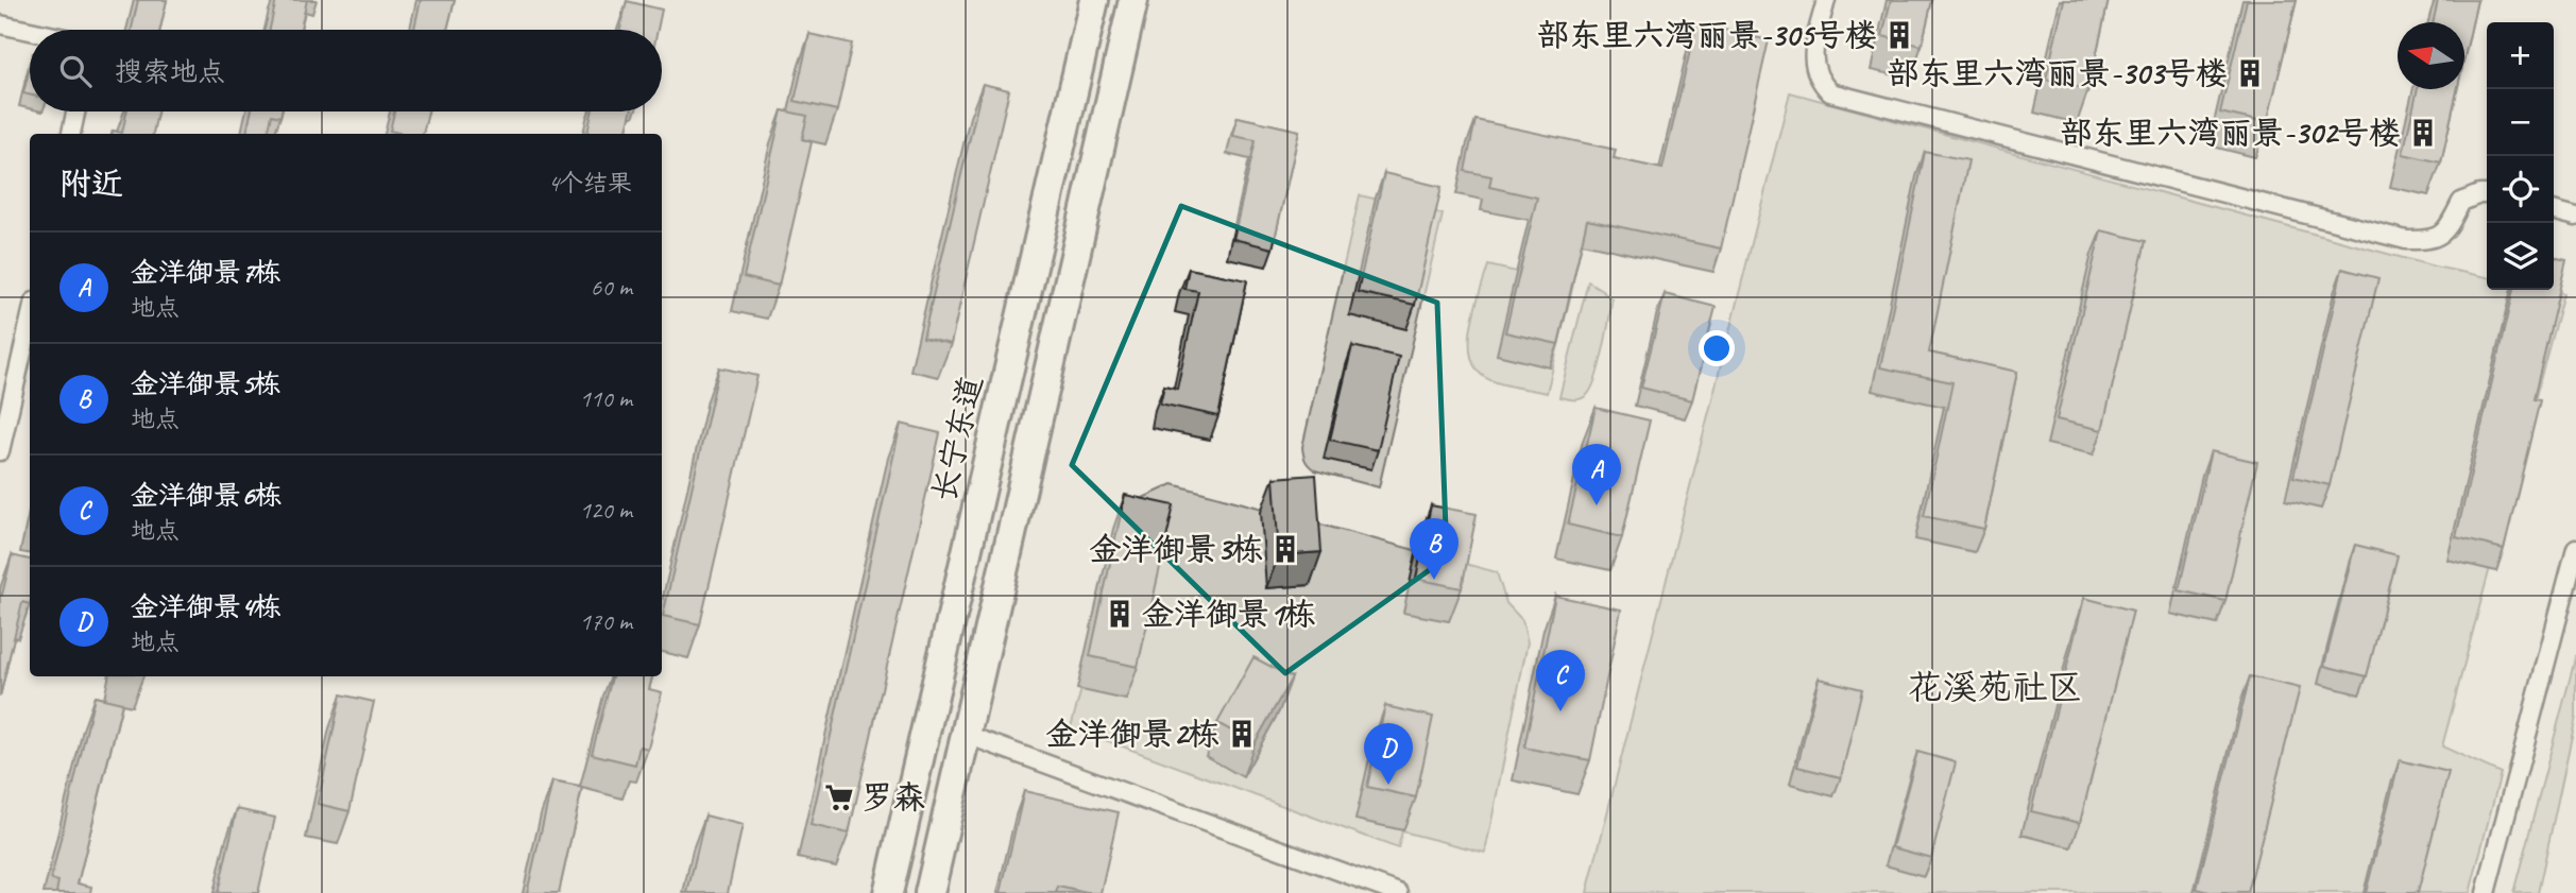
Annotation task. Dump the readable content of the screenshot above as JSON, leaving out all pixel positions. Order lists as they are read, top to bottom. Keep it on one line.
{"streets":{"main road":["长宁东道"]},"districts":["花溪苑社区"],"places":{"building":["部东里六湾丽景-305号楼","部东里六湾丽景-303号楼","部东里六湾丽景-302号楼","金洋御景3栋","金洋御景1栋","金洋御景2栋"],"supermarket":["罗森"]},"north":"left","page":{"map_buttons":["+","−"],"search":"搜索地点","heading":["附近","4个结果"],"list":[{"mark":"A","name":"金洋御景7栋","note":"地点","value":"60 m"},{"mark":"B","name":"金洋御景5栋","note":"地点","value":"110 m"},{"mark":"C","name":"金洋御景6栋","note":"地点","value":"120 m"},{"mark":"D","name":"金洋御景4栋","note":"地点","value":"170 m"}],"pins":["A","B","C","D"]}}
